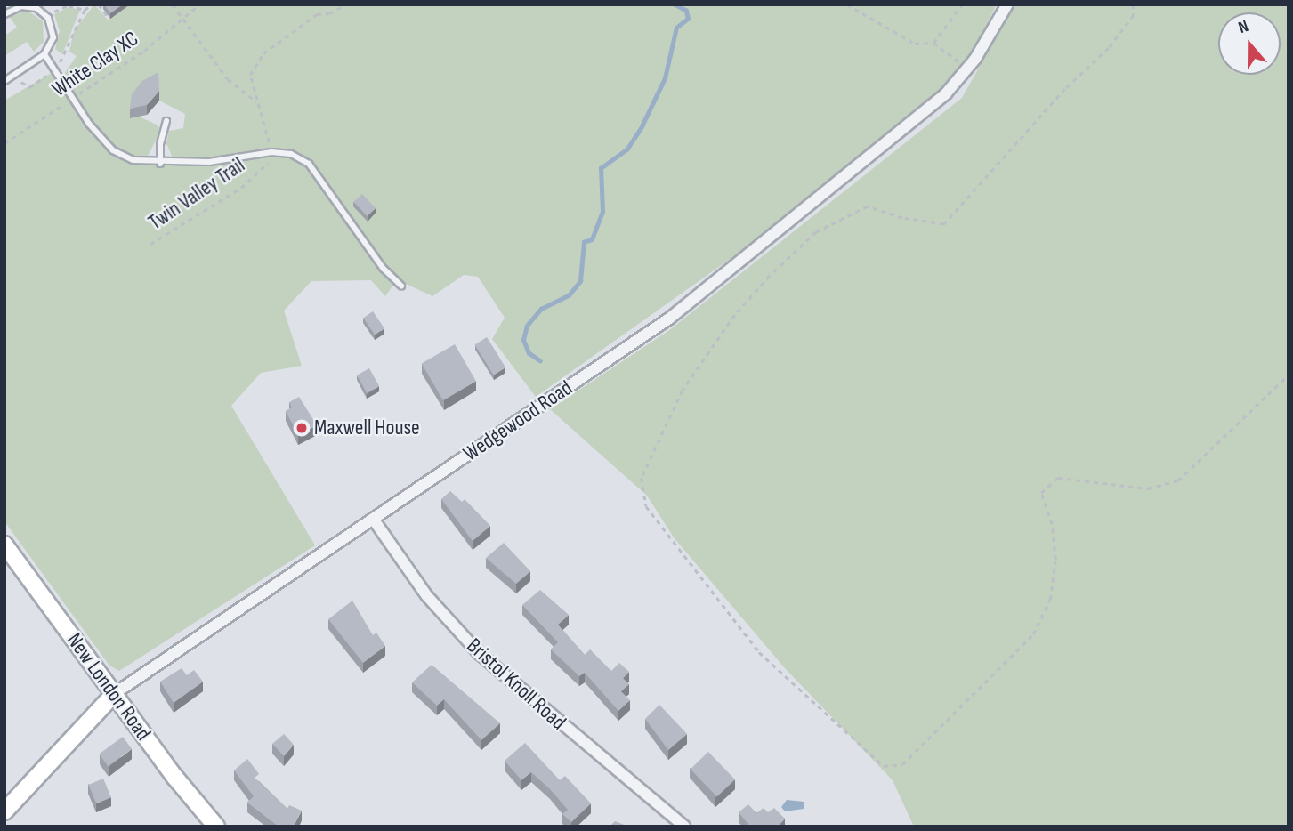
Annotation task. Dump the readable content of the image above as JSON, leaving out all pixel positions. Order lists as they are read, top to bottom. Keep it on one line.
{"streets":{"main road":["Wedgewood Road","New London Road"],"street":["Bristol Knoll Road"],"path":["White Clay XC","Twin Valley Trail"]},"crossings":[["Wedgewood Road","Bristol Knoll Road"],["Wedgewood Road","New London Road"]],"places":["Maxwell House"],"north":"top"}
